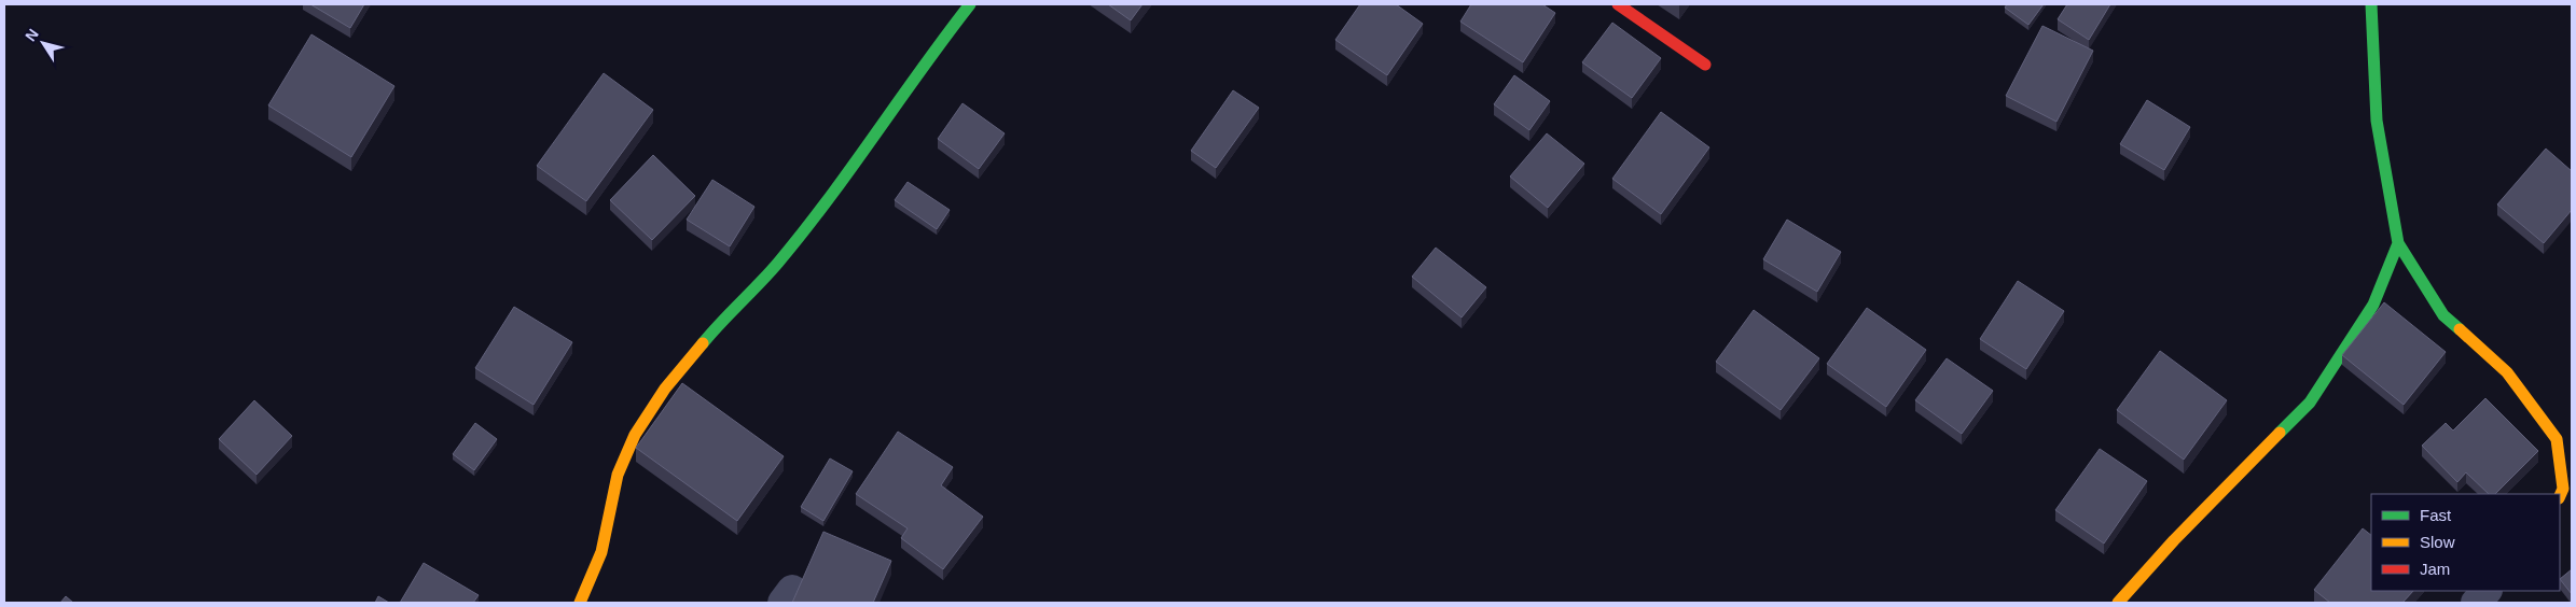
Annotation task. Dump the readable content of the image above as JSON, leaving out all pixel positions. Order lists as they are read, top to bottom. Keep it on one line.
{"legend":["Fast","Slow","Jam"],"north":"top left"}
